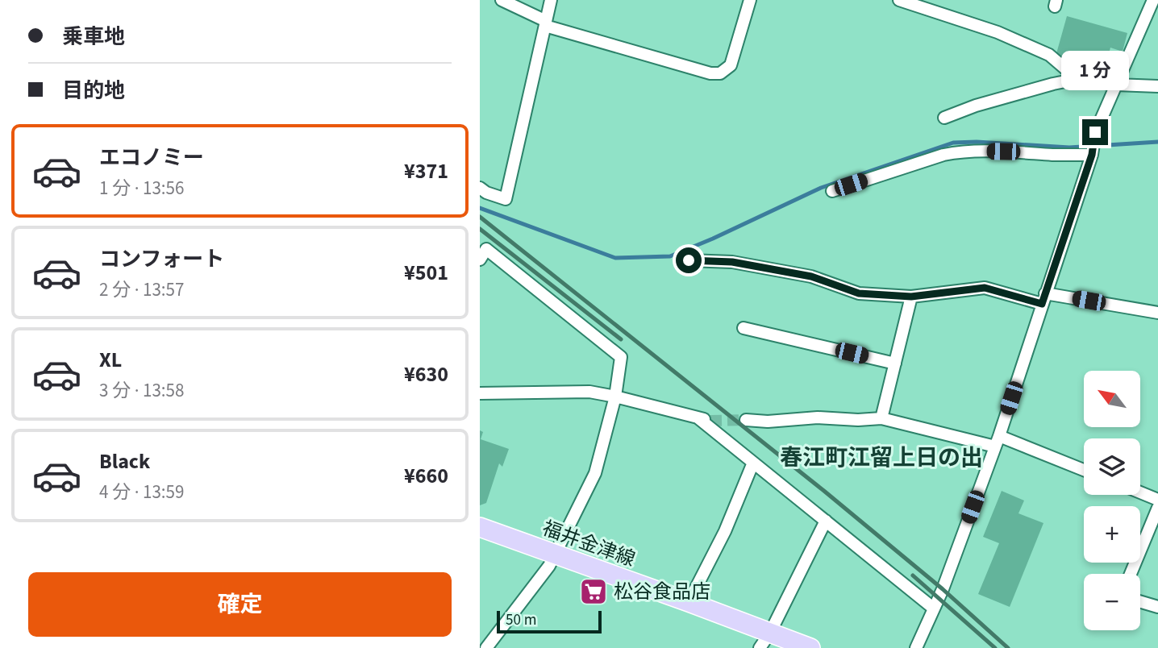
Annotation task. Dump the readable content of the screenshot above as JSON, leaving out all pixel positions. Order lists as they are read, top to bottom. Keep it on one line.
{"streets":{"main road":["福井金津線"]},"districts":["春江町江留上日の出"],"places":{"supermarket":["松谷食品店"]},"scale_bar":"50 m","north":"top left","page":{"banner":["乗車地","目的地"],"bubble":"1 分","list":[{"name":"エコノミー","note":"1 分 · 13:56","value":"¥371"},{"name":"コンフォート","note":"2 分 · 13:57","value":"¥501"},{"name":"XL","note":"3 分 · 13:58","value":"¥630"},{"name":"Black","note":"4 分 · 13:59","value":"¥660"}],"map_buttons":["+","−"],"buttons":"確定","scale":"50 m"}}
